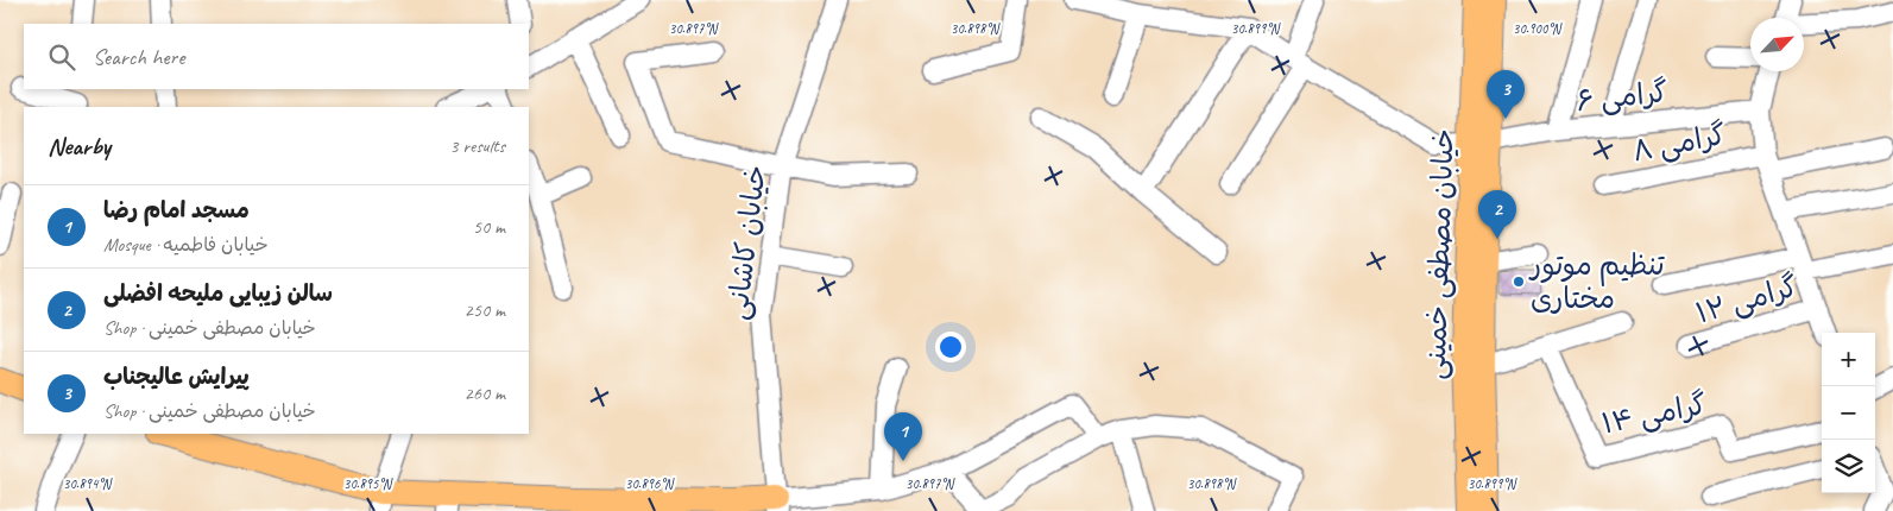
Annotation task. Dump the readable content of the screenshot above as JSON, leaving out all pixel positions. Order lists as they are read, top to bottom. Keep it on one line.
{"streets":{"main road":["خیابان مصطفی خمینی"],"street":["گرامی ۶","گرامی ۸","خیابان کاشانی","گرامی ۱۲","گرامی ۱۴"]},"crossings":[["گرامی ۶","خیابان مصطفی خمینی"]],"places":["تنظیم موتور مختاری"],"north":"top right","page":{"search":"Search here","pins":["3","2","1"],"heading":["Nearby","3 results"],"list":[{"mark":"1","name":"مسجد امام رضا","note":"Mosque · خیابان فاطمیه","value":"50 m"},{"mark":"2","name":"سالن زیبایی ملیحه افضلی","note":"Shop · خیابان مصطفی خمینی","value":"250 m"},{"mark":"3","name":"پیرایش عالیجناب","note":"Shop · خیابان مصطفی خمینی","value":"260 m"}],"map_buttons":["+","−"]},"coordinates":["30.897°N","30.898°N","30.899°N","30.900°N","30.894°N","30.895°N","30.896°N"]}
